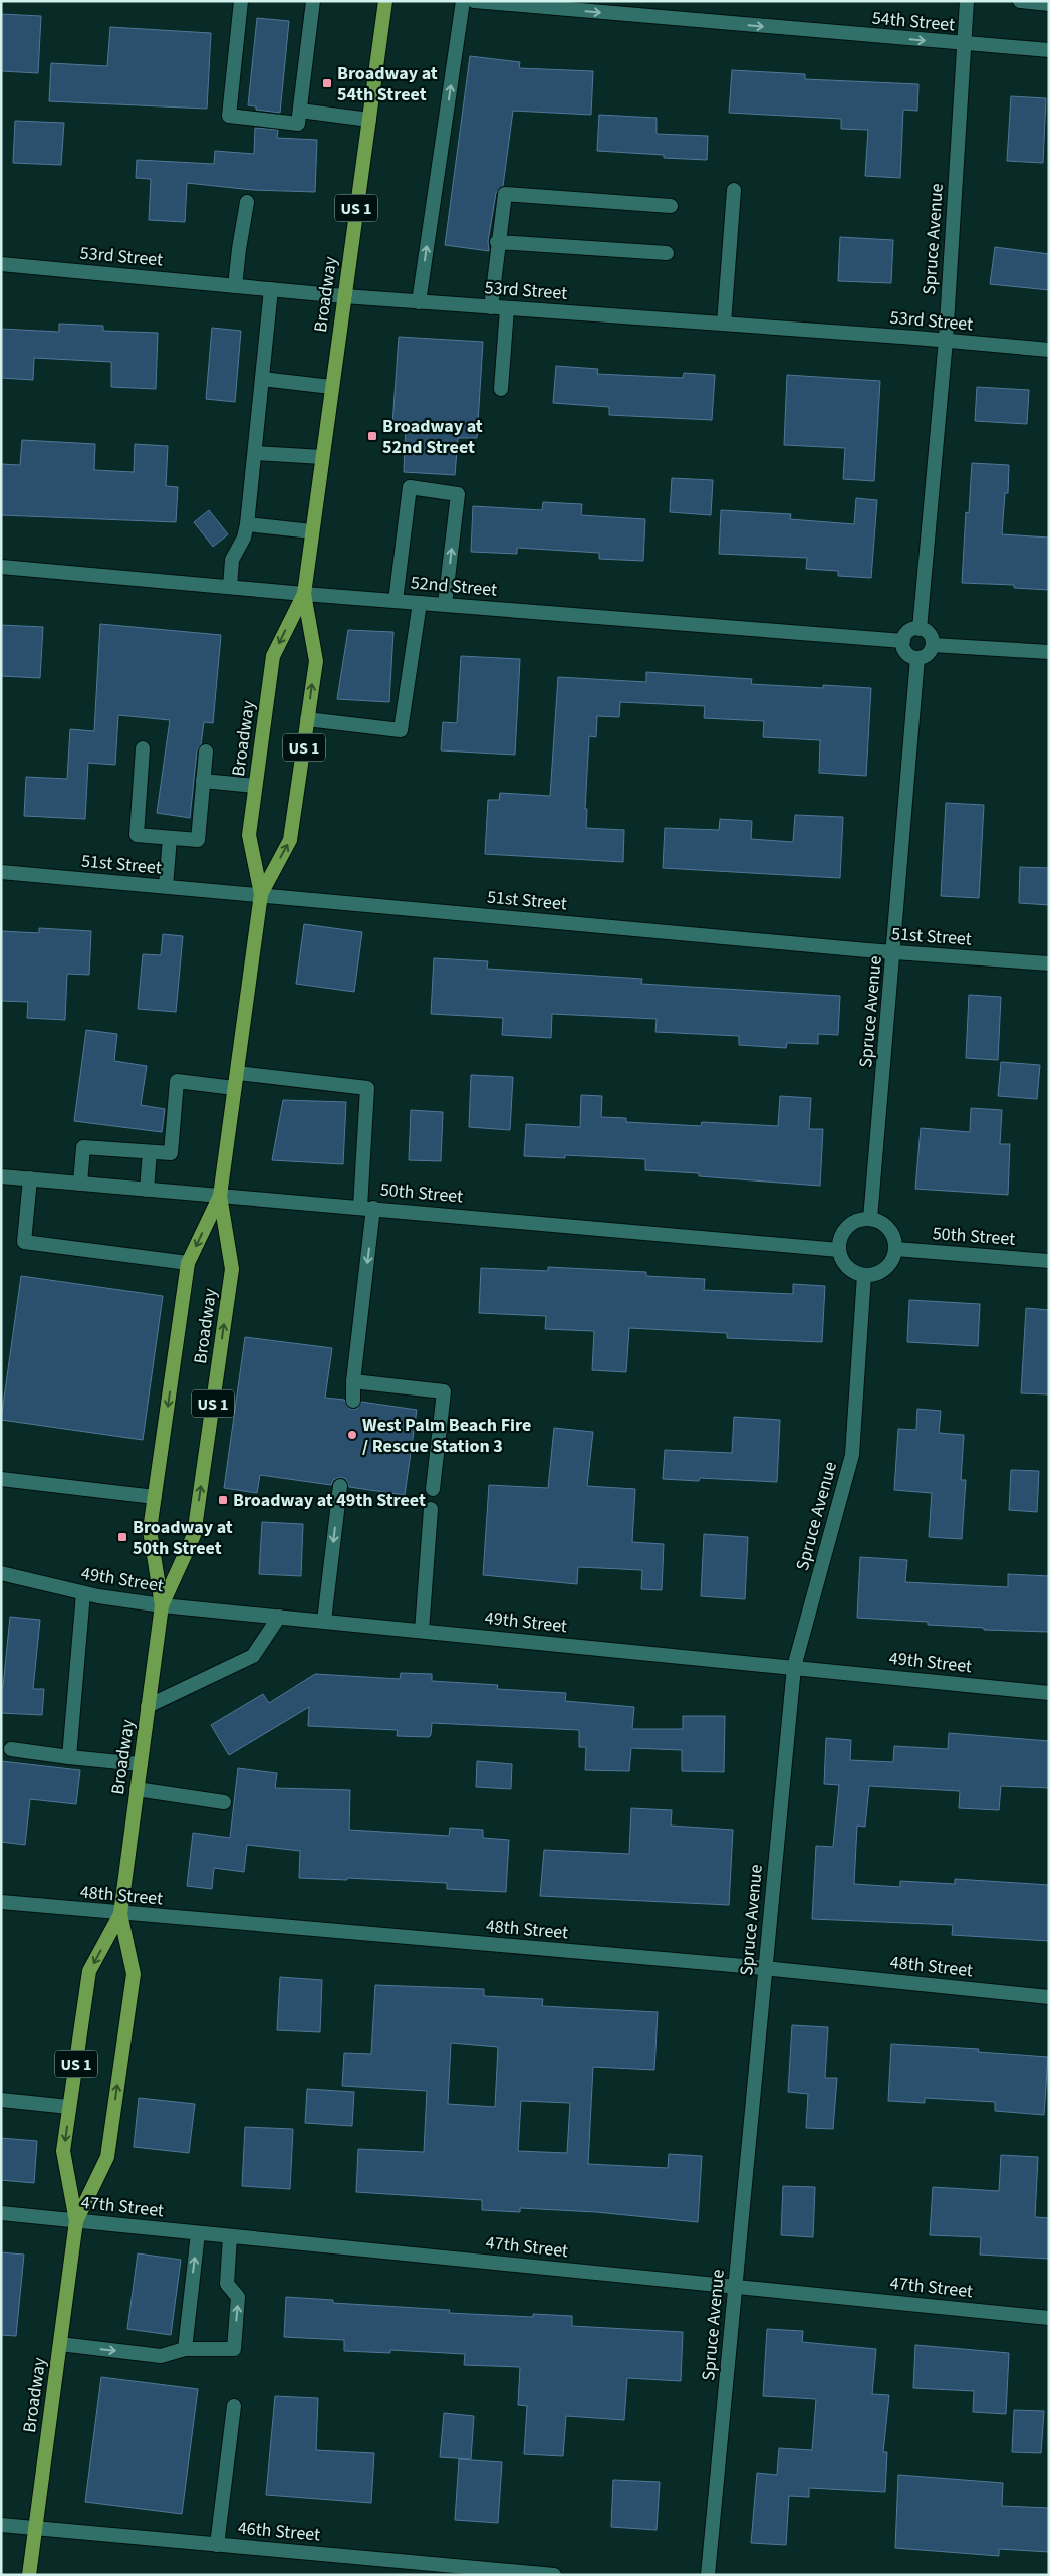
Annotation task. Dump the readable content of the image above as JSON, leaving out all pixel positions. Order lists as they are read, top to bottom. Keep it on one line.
{"streets":{"main road":["US 1","Broadway"],"street":["54th Street","Spruce Avenue","53rd Street","52nd Street","51st Street","50th Street","49th Street","48th Street","47th Street","46th Street"]},"crossings":[["54th Street","Spruce Avenue"],["Spruce Avenue","53rd Street"],["Spruce Avenue","52nd Street"],["Spruce Avenue","51st Street"],["Spruce Avenue","50th Street"],["Spruce Avenue","49th Street"],["Spruce Avenue","48th Street"],["Spruce Avenue","47th Street"],["53rd Street","Broadway"],["Broadway","52nd Street"],["Broadway","51st Street"],["Broadway","50th Street"],["Broadway","49th Street"],["Broadway","48th Street"],["Broadway","47th Street"],["Broadway","46th Street"]],"one_way":["54th Street"],"places":{"transit":["Broadway at 54th Street","Broadway at 52nd Street","Broadway at 49th Street","Broadway at 50th Street"],"other":["West Palm Beach Fire / Rescue Station 3"]}}
